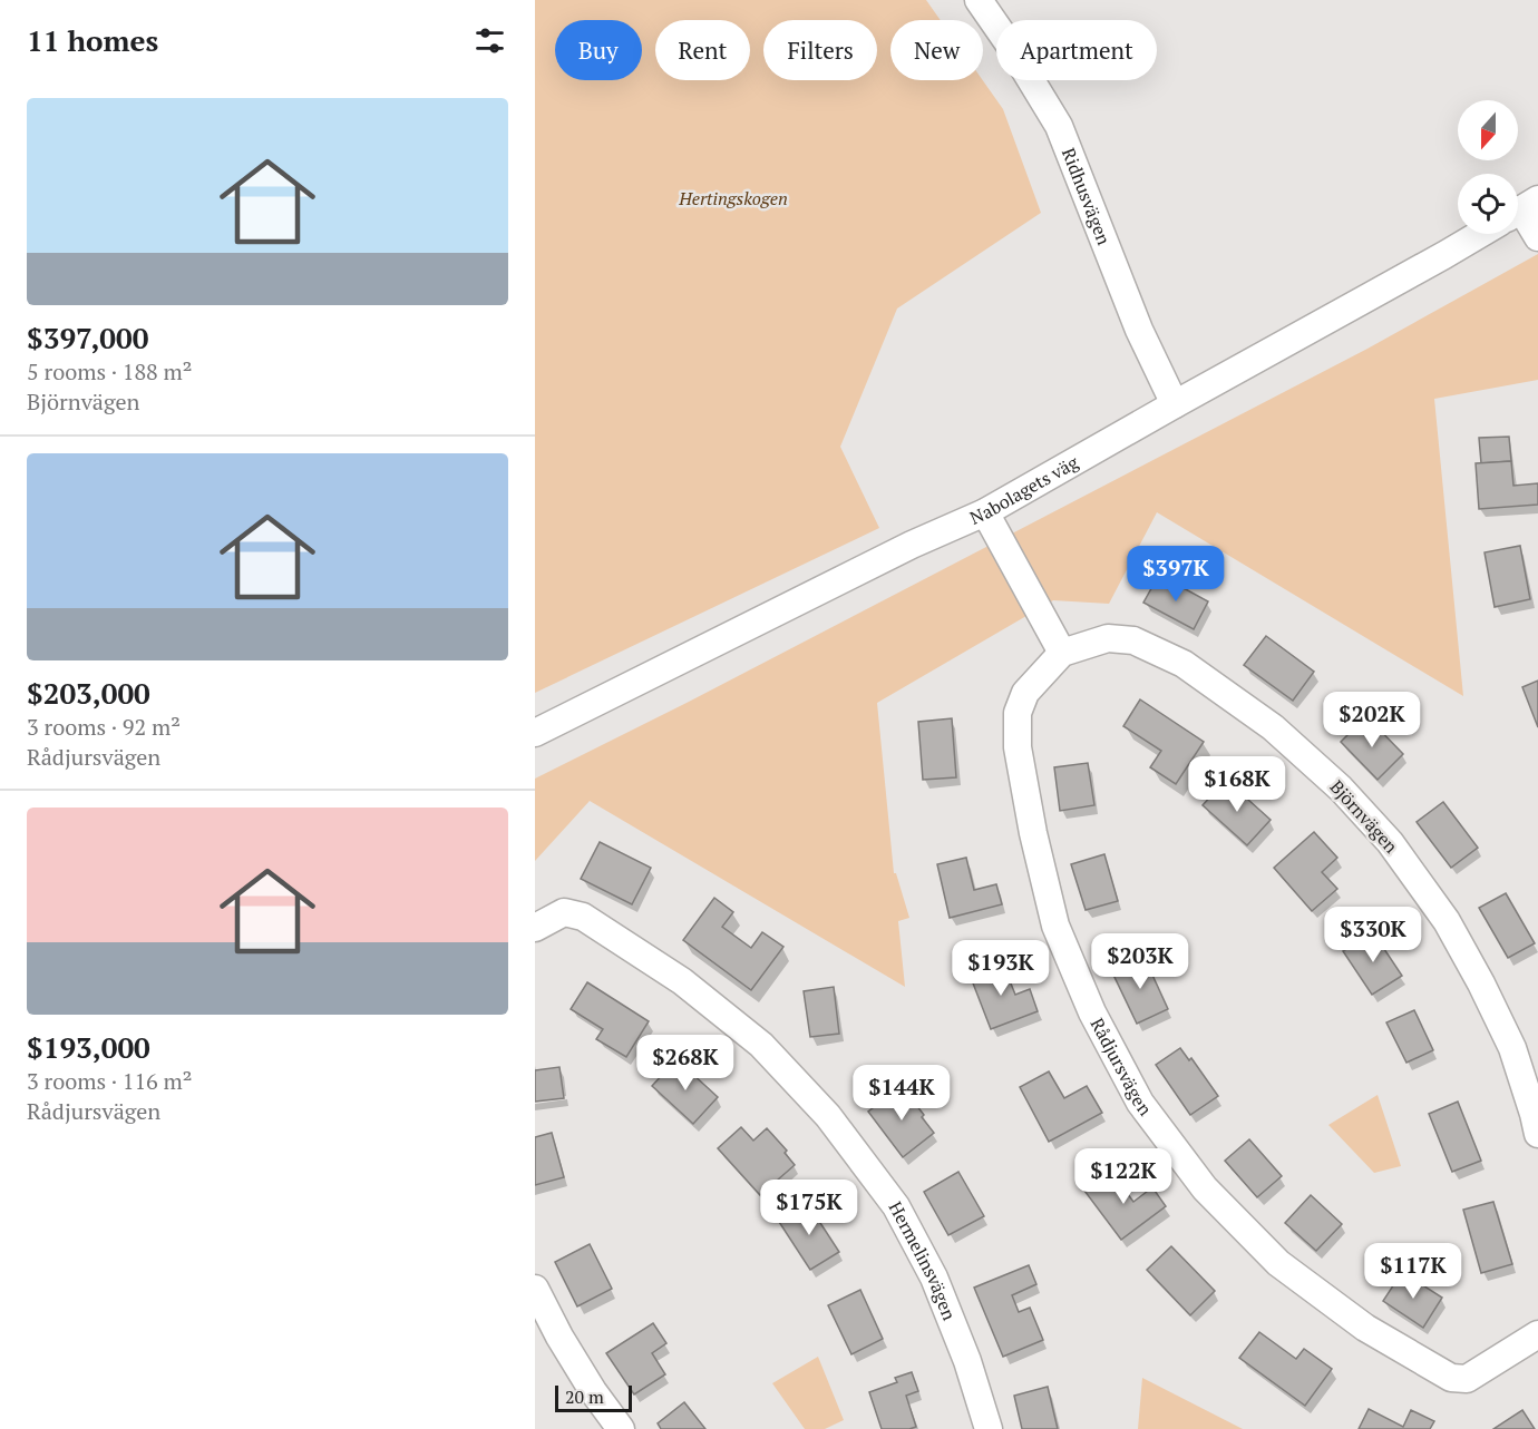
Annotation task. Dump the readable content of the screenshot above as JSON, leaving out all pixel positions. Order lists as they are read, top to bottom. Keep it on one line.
{"streets":{"street":["Ridhusvägen","Nabolagets väg","Björnvägen","Rådjursvägen","Hermelinsvägen"]},"crossings":[["Ridhusvägen","Nabolagets väg"],["Björnvägen","Rådjursvägen"]],"parks":["Hertingskogen"],"scale_bar":"20 m","north":"bottom","page":{"heading":"11 homes","chip":["Buy","Rent","Filters","New","Apartment"],"list":[{"name":"$397,000","note":"5 rooms · 188 m² · Björnvägen"},{"name":"$203,000","note":"3 rooms · 92 m² · Rådjursvägen"},{"name":"$193,000","note":"3 rooms · 116 m² · Rådjursvägen"}],"price":["$397K","$202K","$168K","$330K","$203K","$193K","$268K","$144K","$122K","$175K","$117K"],"scale":"20 m"}}
